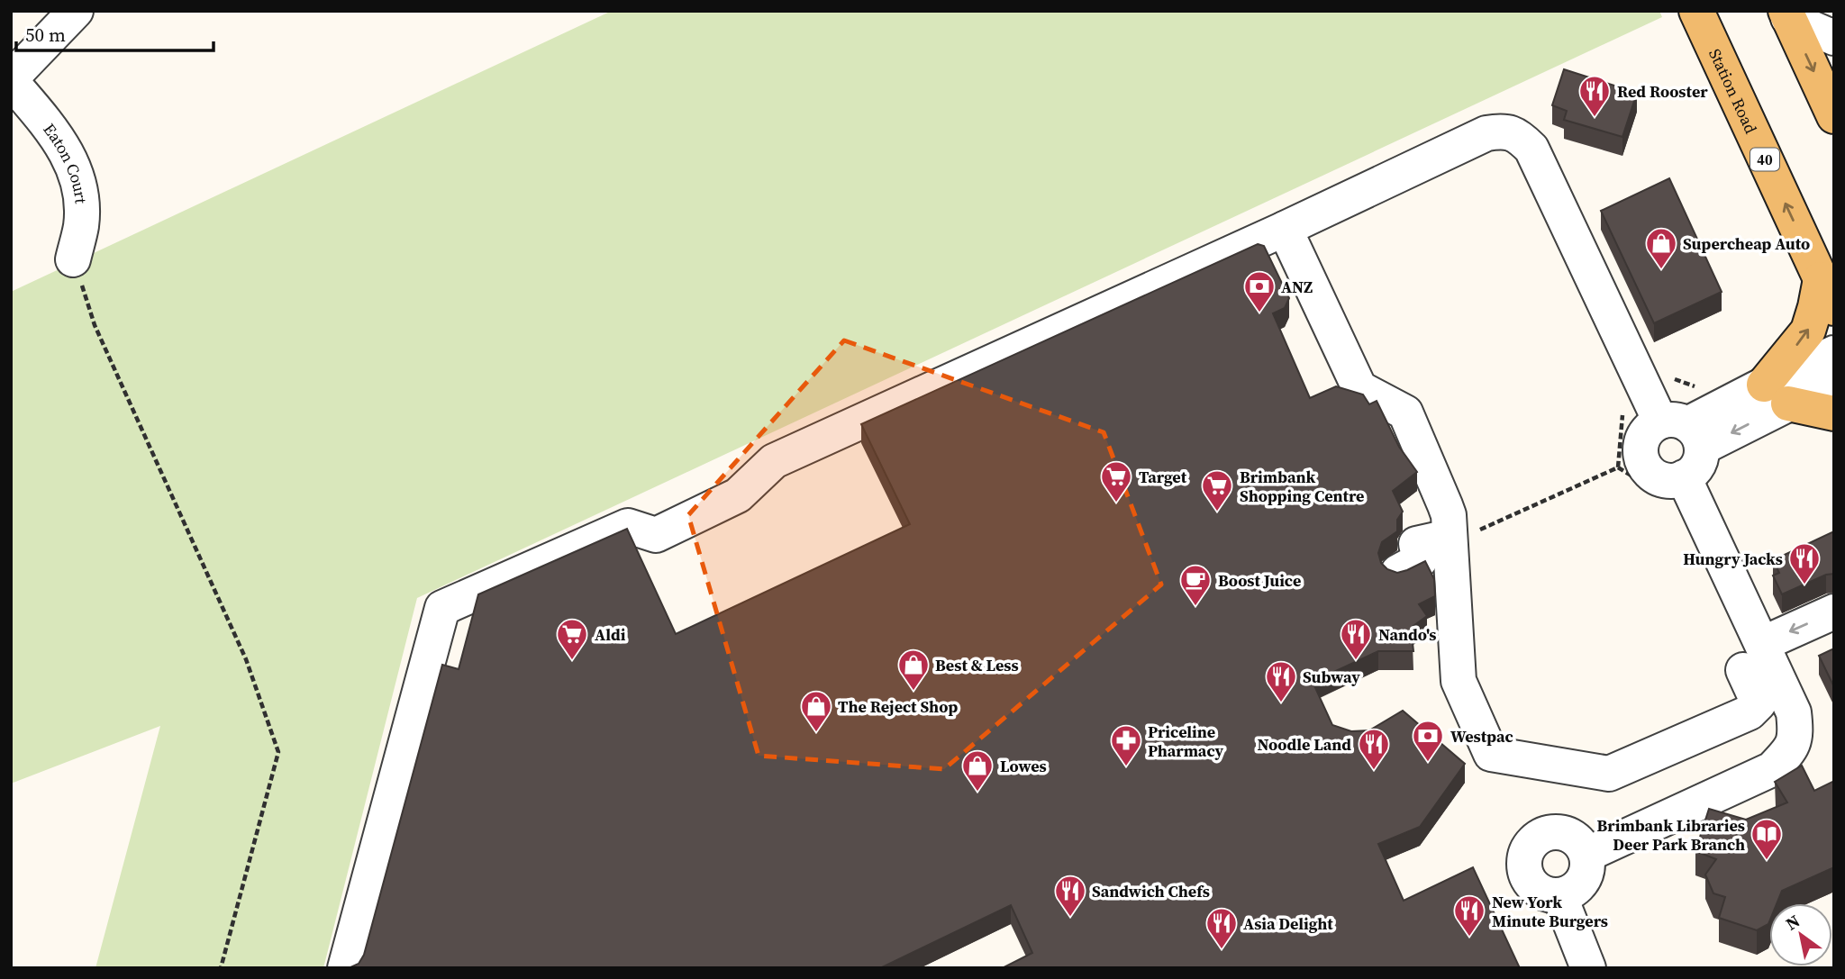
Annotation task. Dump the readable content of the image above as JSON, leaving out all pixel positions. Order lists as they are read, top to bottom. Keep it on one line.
{"streets":{"main road":["Station Road","40"],"street":["Eaton Court"]},"places":{"restaurant":["Red Rooster","Hungry Jacks","Nando's","Subway","Noodle Land","Sandwich Chefs","New York Minute Burgers","Asia Delight"],"shop":["Supercheap Auto","Best & Less","The Reject Shop","Lowes"],"bank":["ANZ","Westpac"],"supermarket":["Target","Brimbank Shopping Centre","Aldi"],"cafe":["Boost Juice"],"pharmacy":["Priceline Pharmacy"],"library":["Brimbank Libraries Deer Park Branch"]},"scale_bar":"50 m","north":"top left"}
